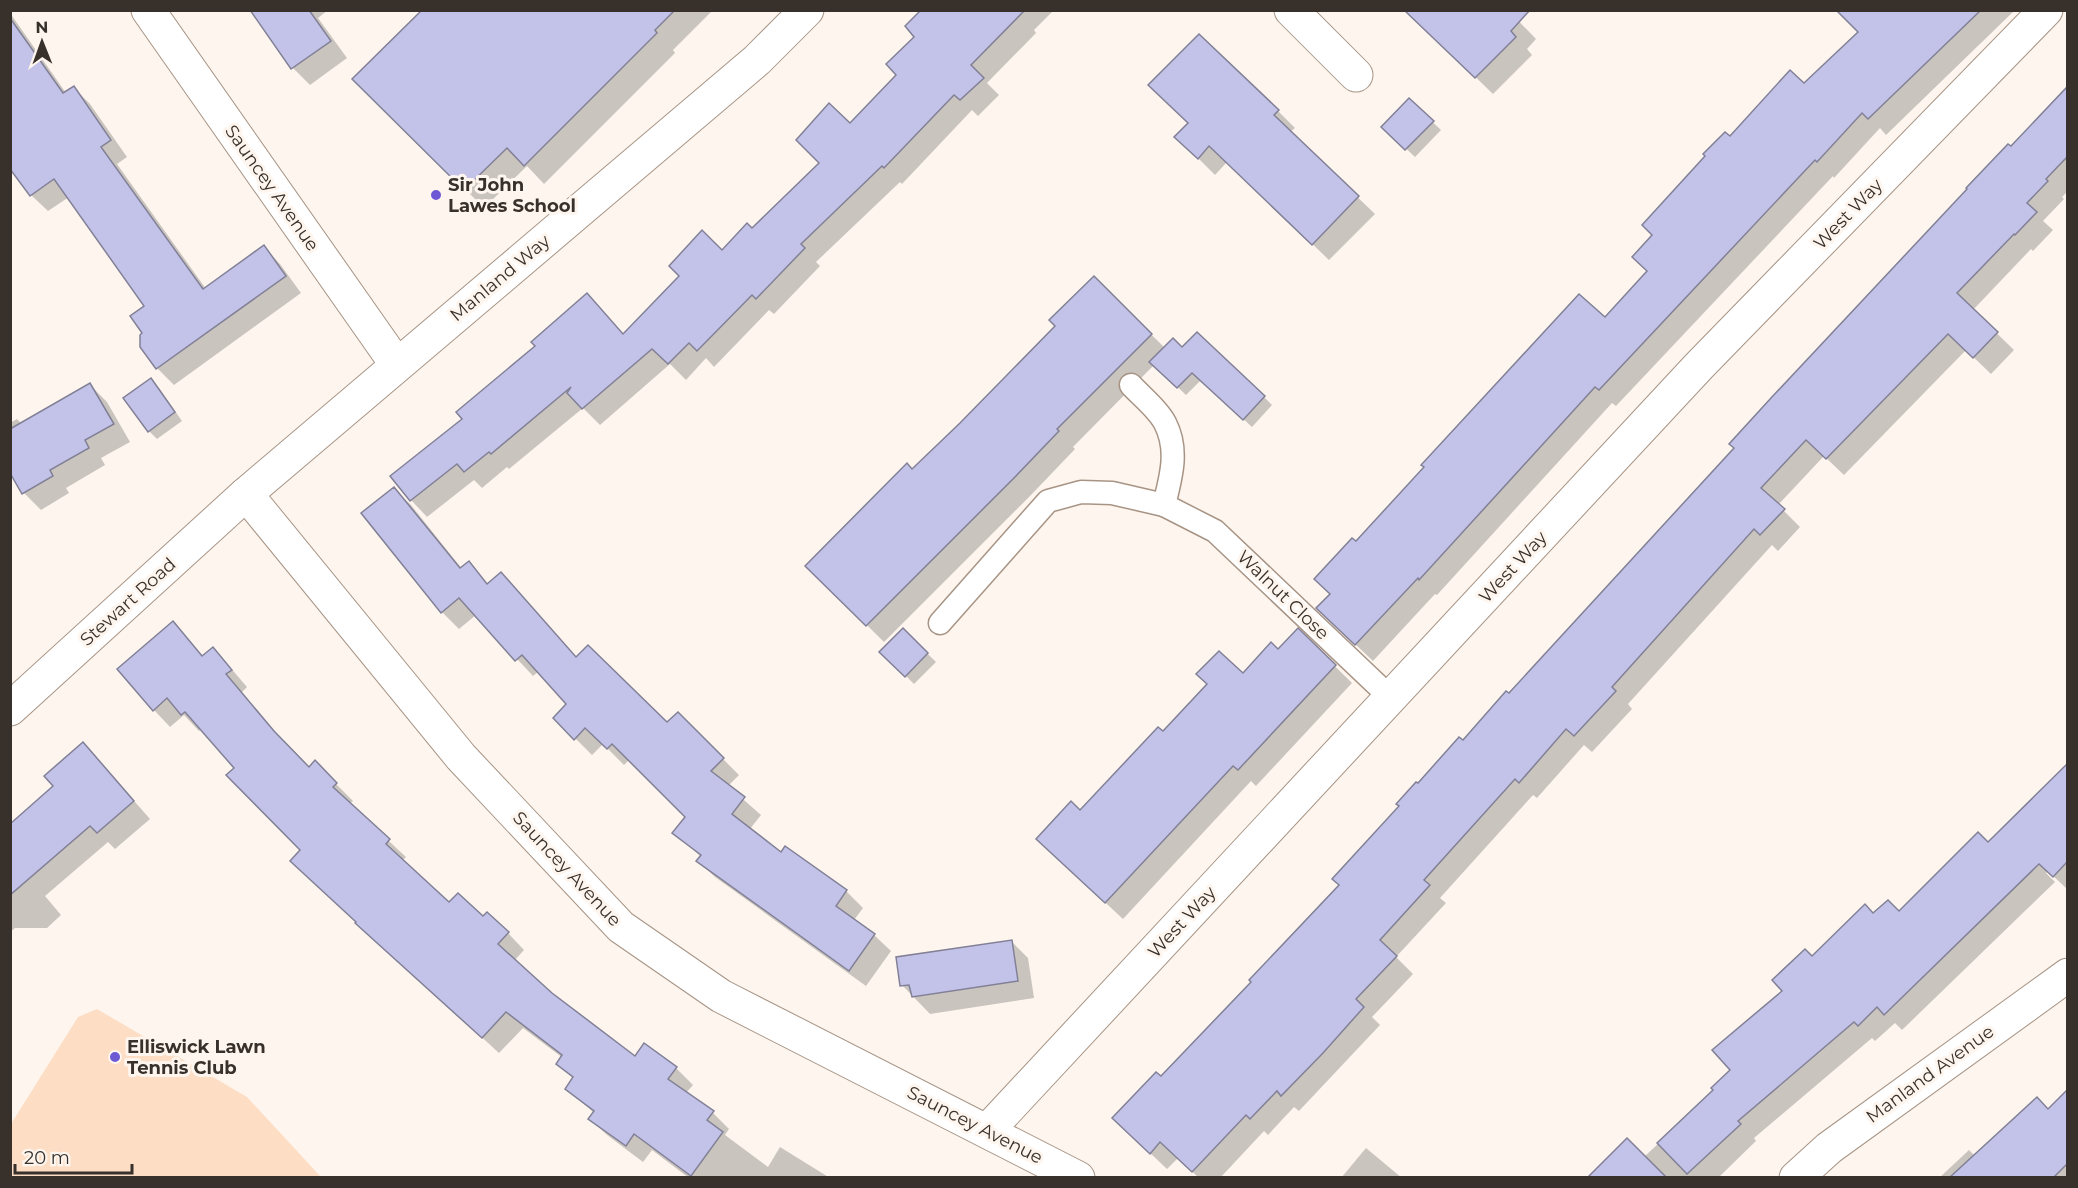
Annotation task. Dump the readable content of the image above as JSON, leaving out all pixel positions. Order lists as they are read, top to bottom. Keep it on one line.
{"streets":{"street":["Sauncey Avenue","West Way","Manland Way","Stewart Road","Manland Avenue"],"lane":["Walnut Close"]},"crossings":[["Sauncey Avenue","West Way"],["Sauncey Avenue","Manland Way"],["Sauncey Avenue","Stewart Road"],["West Way","Walnut Close"],["Manland Way","Stewart Road"]],"places":["Sir John Lawes School","Elliswick Lawn Tennis Club"],"scale_bar":"20 m","north":"top"}
